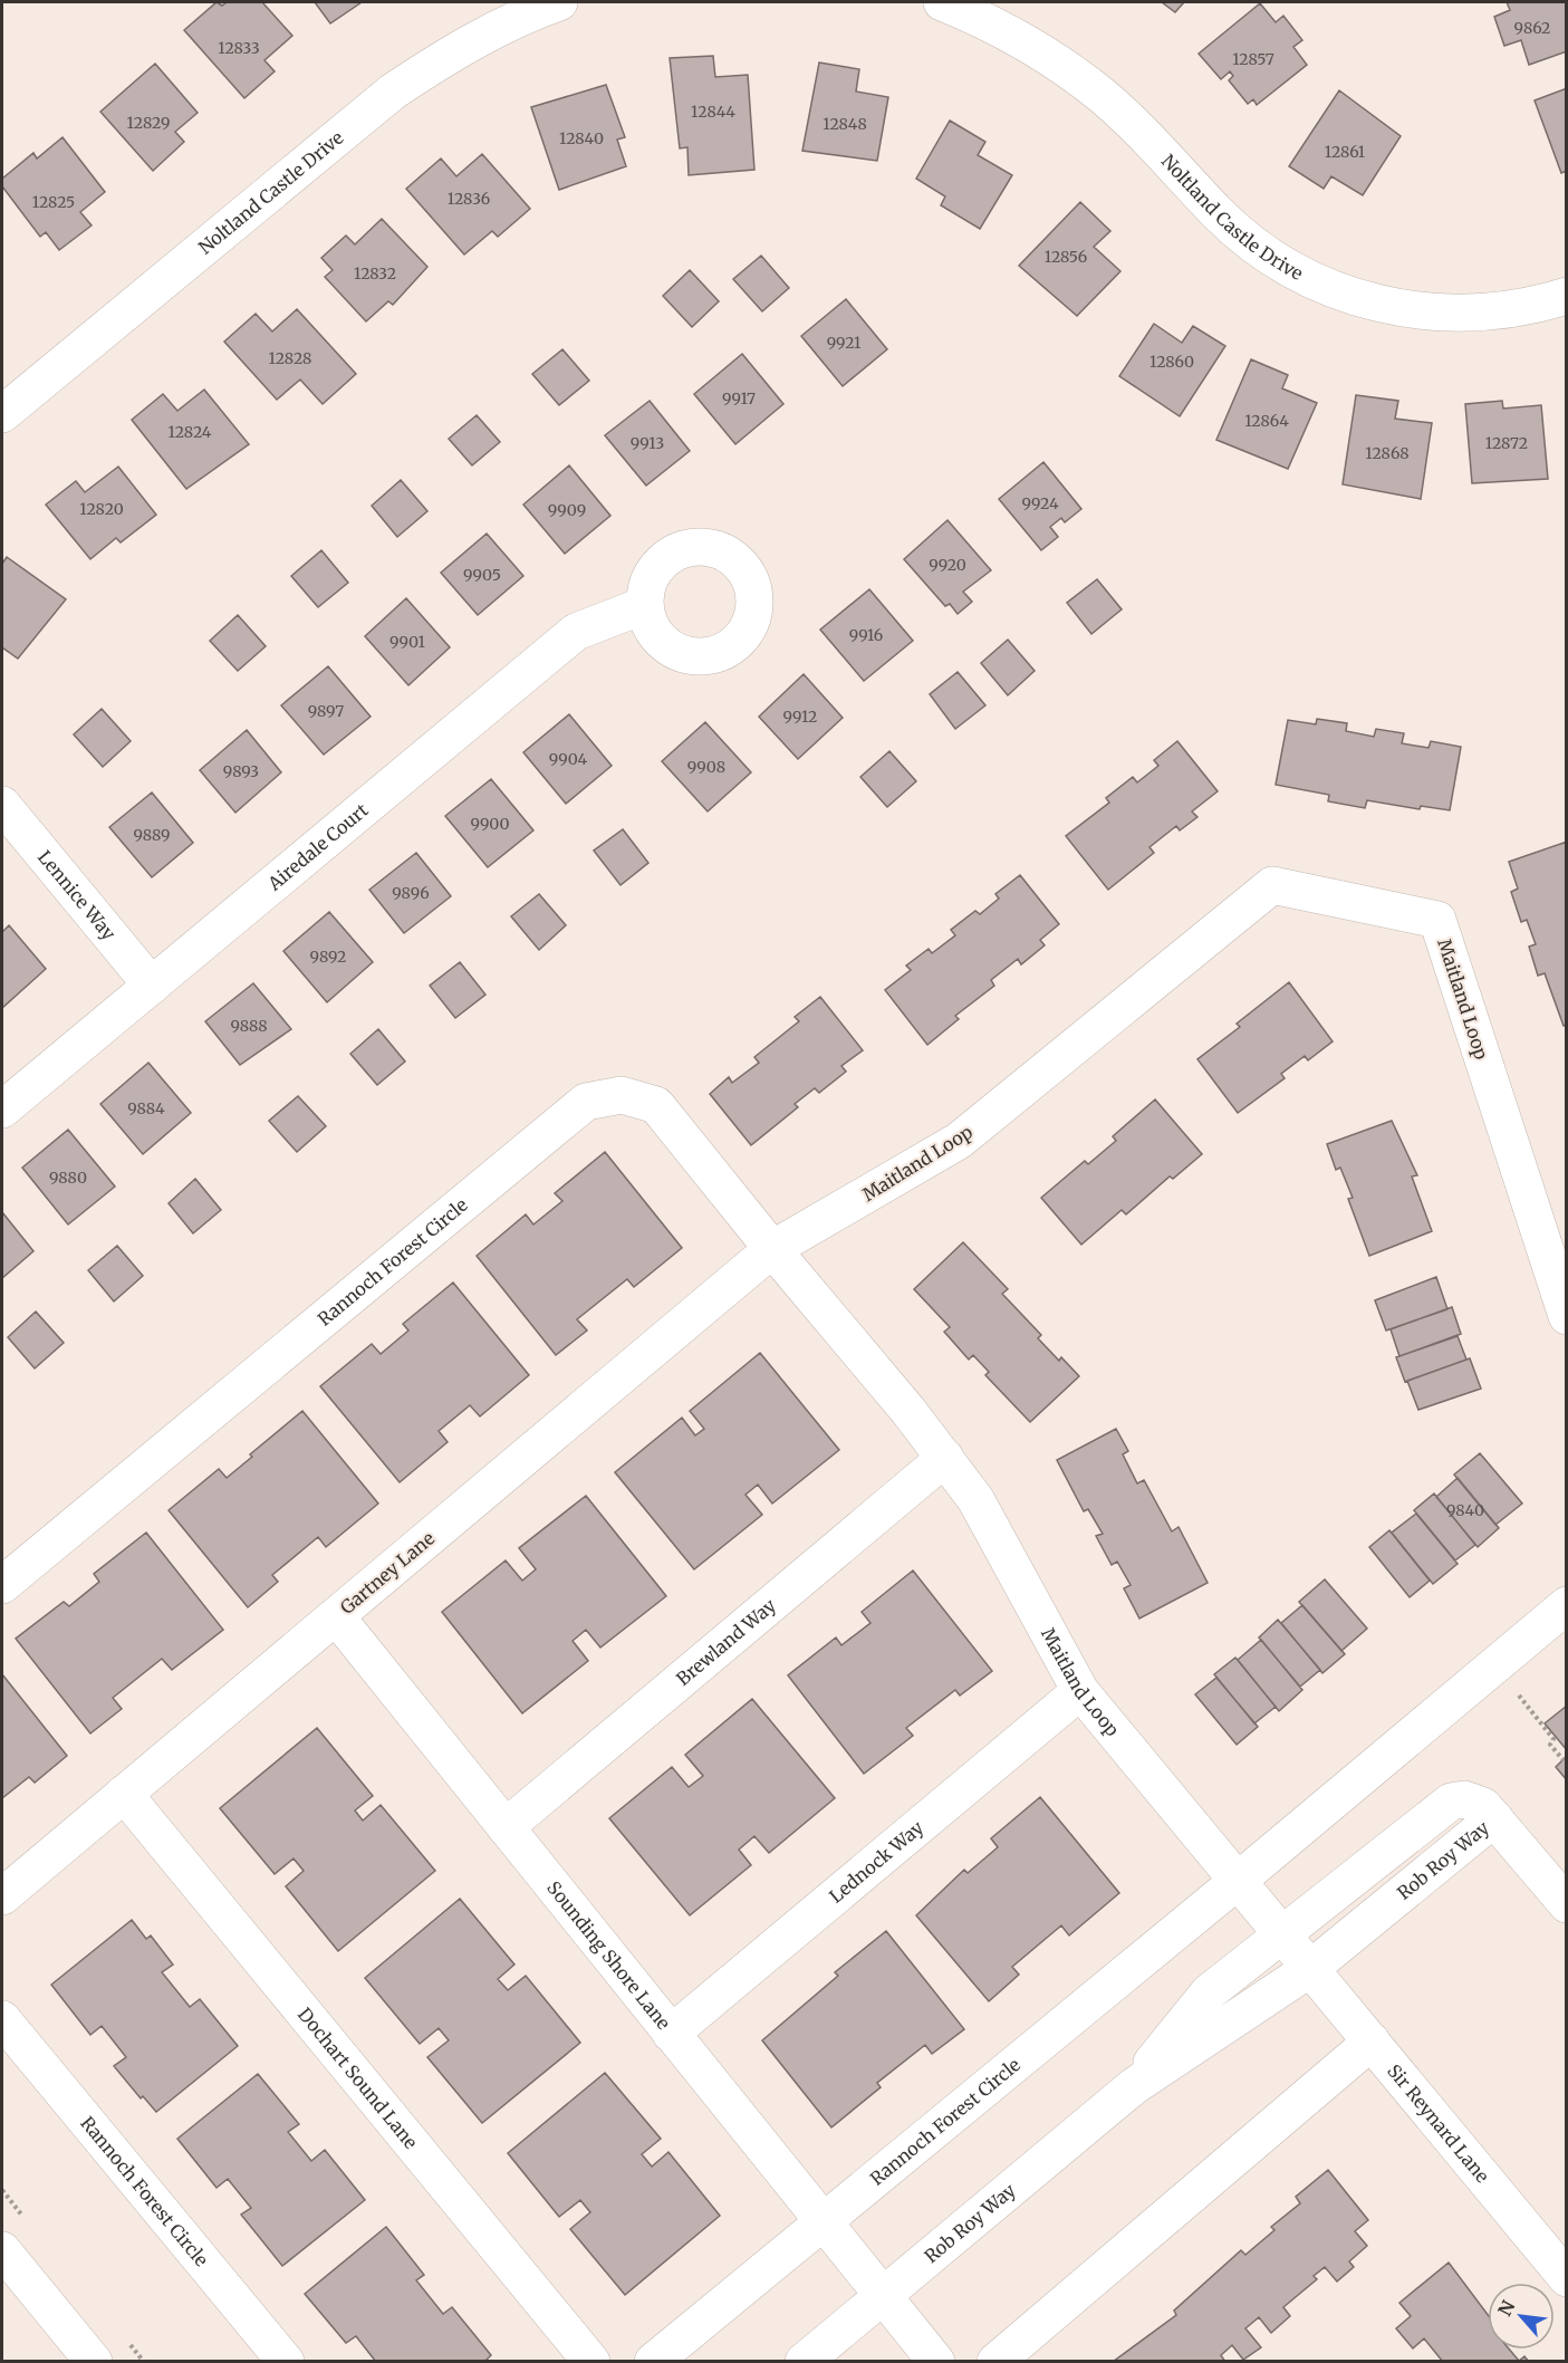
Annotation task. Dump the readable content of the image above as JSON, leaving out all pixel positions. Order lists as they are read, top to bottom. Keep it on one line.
{"streets":{"street":["Noltland Castle Drive","Airedale Court","Lennice Way","Maitland Loop","Rannoch Forest Circle","Gartney Lane","Brewland Way","Rob Roy Way","Lednock Way","Sounding Shore Lane","Dochart Sound Lane","Sir Reynard Lane"]},"crossings":[["Airedale Court","Lennice Way"],["Maitland Loop","Rannoch Forest Circle"],["Maitland Loop","Gartney Lane"],["Maitland Loop","Brewland Way"],["Maitland Loop","Rob Roy Way"],["Maitland Loop","Lednock Way"],["Maitland Loop","Sir Reynard Lane"],["Rannoch Forest Circle","Gartney Lane"],["Rannoch Forest Circle","Sounding Shore Lane"],["Gartney Lane","Sounding Shore Lane"],["Gartney Lane","Dochart Sound Lane"],["Brewland Way","Sounding Shore Lane"],["Rob Roy Way","Sounding Shore Lane"],["Rob Roy Way","Sir Reynard Lane"],["Lednock Way","Sounding Shore Lane"]],"house_numbers":["9862","12833","12857","12844","12829","12848","12840","12861","12836","12825","12856","12832","9921","12828","12860","9917","12864","12824","9913","12872","12868","9924","12820","9909","9920","9905","9916","9901","9897","9912","9904","9908","9893","9900","9889","9896","9892","9888","9884","9880","9840"],"north":"top left"}
